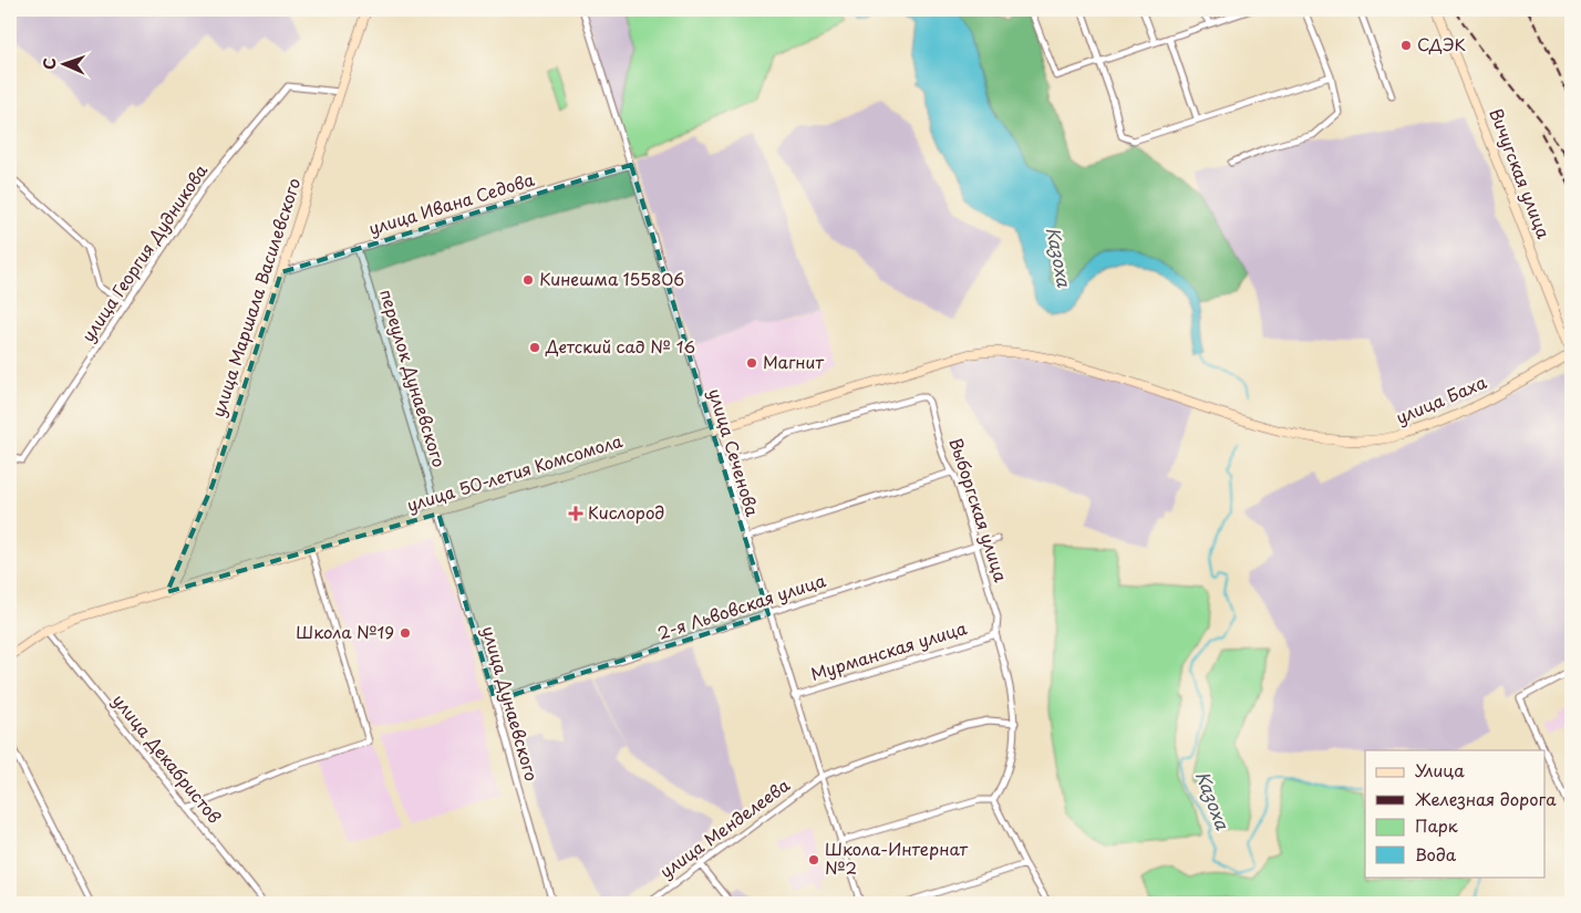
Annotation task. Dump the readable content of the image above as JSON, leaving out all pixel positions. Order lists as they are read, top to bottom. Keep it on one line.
{"streets":{"main road":["Вичугская улица","улица Маршала Василевского","улица Баха","улица 50-летия Комсомола"],"street":["улица Ивана Седова","улица Георгия Дудникова","переулок Дунаевского","улица Сеченова","Выборгская улица","2-я Львовская улица","Мурманская улица","улица Дунаевского","улица Декабристов","улица Менделеева"]},"crossings":[["Вичугская улица","улица Баха"],["улица Ивана Седова","улица Маршала Василевского"],["улица Ивана Седова","улица Сеченова"],["улица Георгия Дудникова","улица Маршала Василевского"],["улица Маршала Василевского","улица 50-летия Комсомола"],["переулок Дунаевского","улица 50-летия Комсомола"],["переулок Дунаевского","улица Дунаевского"],["улица Баха","улица 50-летия Комсомола"],["улица Сеченова","улица 50-летия Комсомола"],["улица Сеченова","Выборгская улица"],["улица Сеченова","2-я Львовская улица"],["улица Сеченова","Мурманская улица"],["улица Сеченова","улица Менделеева"],["улица 50-летия Комсомола","улица Дунаевского"],["улица 50-летия Комсомола","улица Декабристов"],["Выборгская улица","2-я Львовская улица"],["Выборгская улица","Мурманская улица"],["Выборгская улица","улица Менделеева"],["2-я Львовская улица","улица Дунаевского"]],"water":["Казоха"],"places":{"other":["СДЭК","Кинешма 155806","Детский сад № 16","Магнит","Школа №19","Школа-Интернат №2"],"health":["Кислород"]},"legend":["Улица","Железная дорога","Парк","Вода"],"north":"left"}
